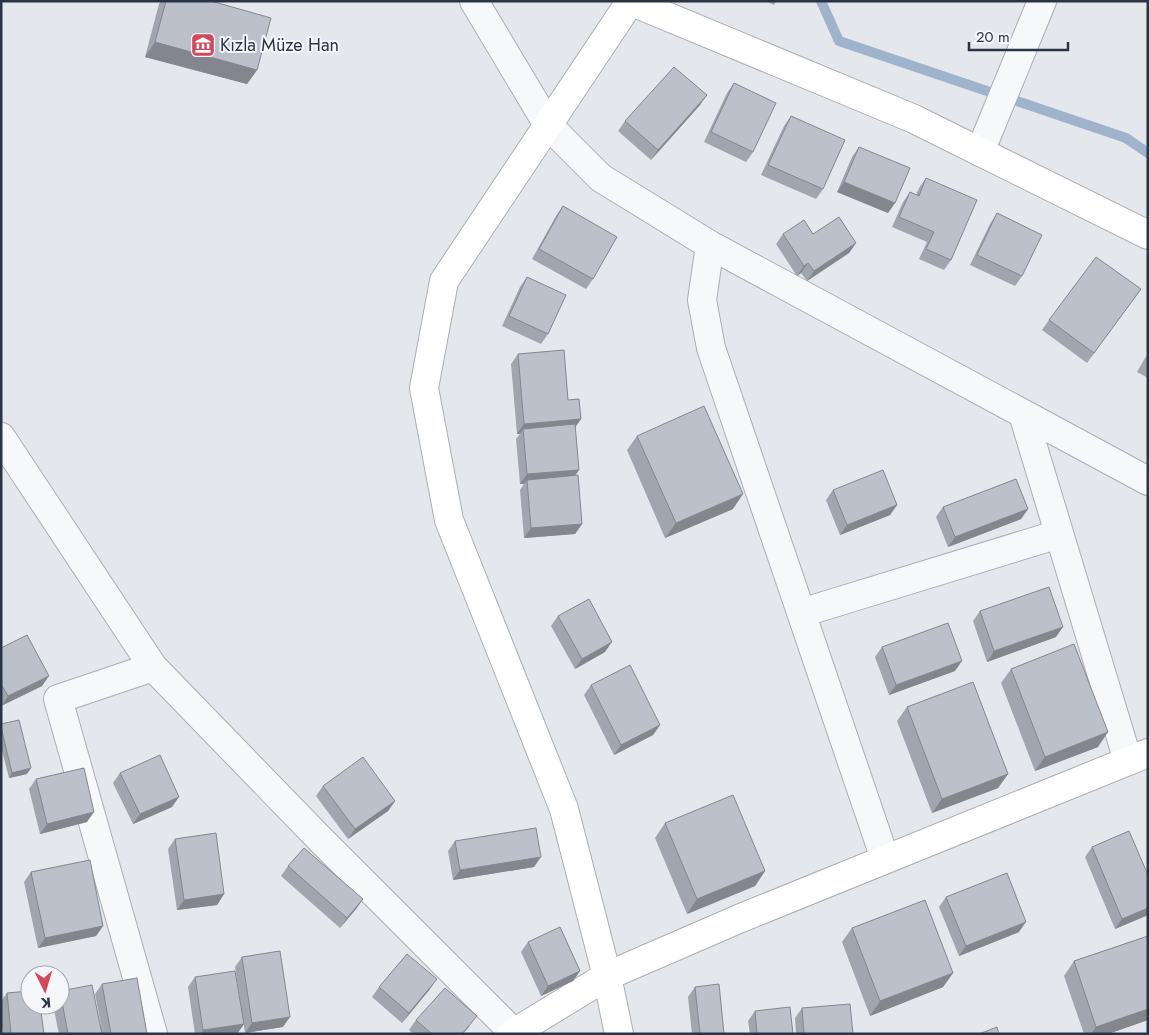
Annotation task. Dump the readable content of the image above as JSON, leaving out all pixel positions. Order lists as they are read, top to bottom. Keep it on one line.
{"places":{"museum":["Kızla Müze Han"]},"scale_bar":"20 m","north":"bottom"}
